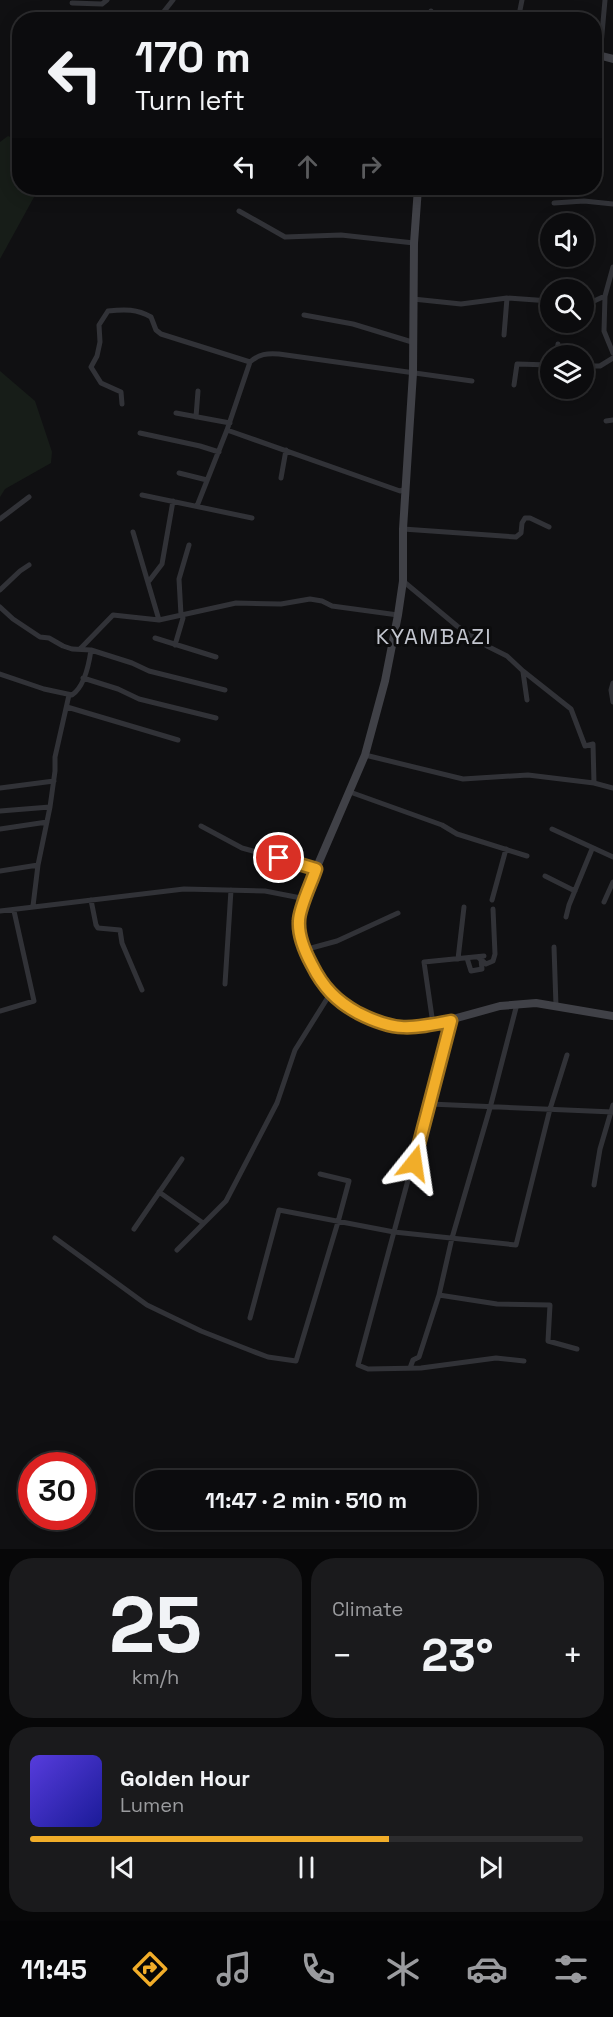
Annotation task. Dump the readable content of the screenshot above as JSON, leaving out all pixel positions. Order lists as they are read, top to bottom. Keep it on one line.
{"districts":["KYAMBAZI"],"page":{"turn":["170 m","Turn left"],"limit":"30","trip":"11:47 · 2 min · 510 m","tile":[["25","km/h"],"Climate"],"heat":["−","23°","+"],"song":["Golden Hour","Lumen"],"tabs":"11:45"}}
